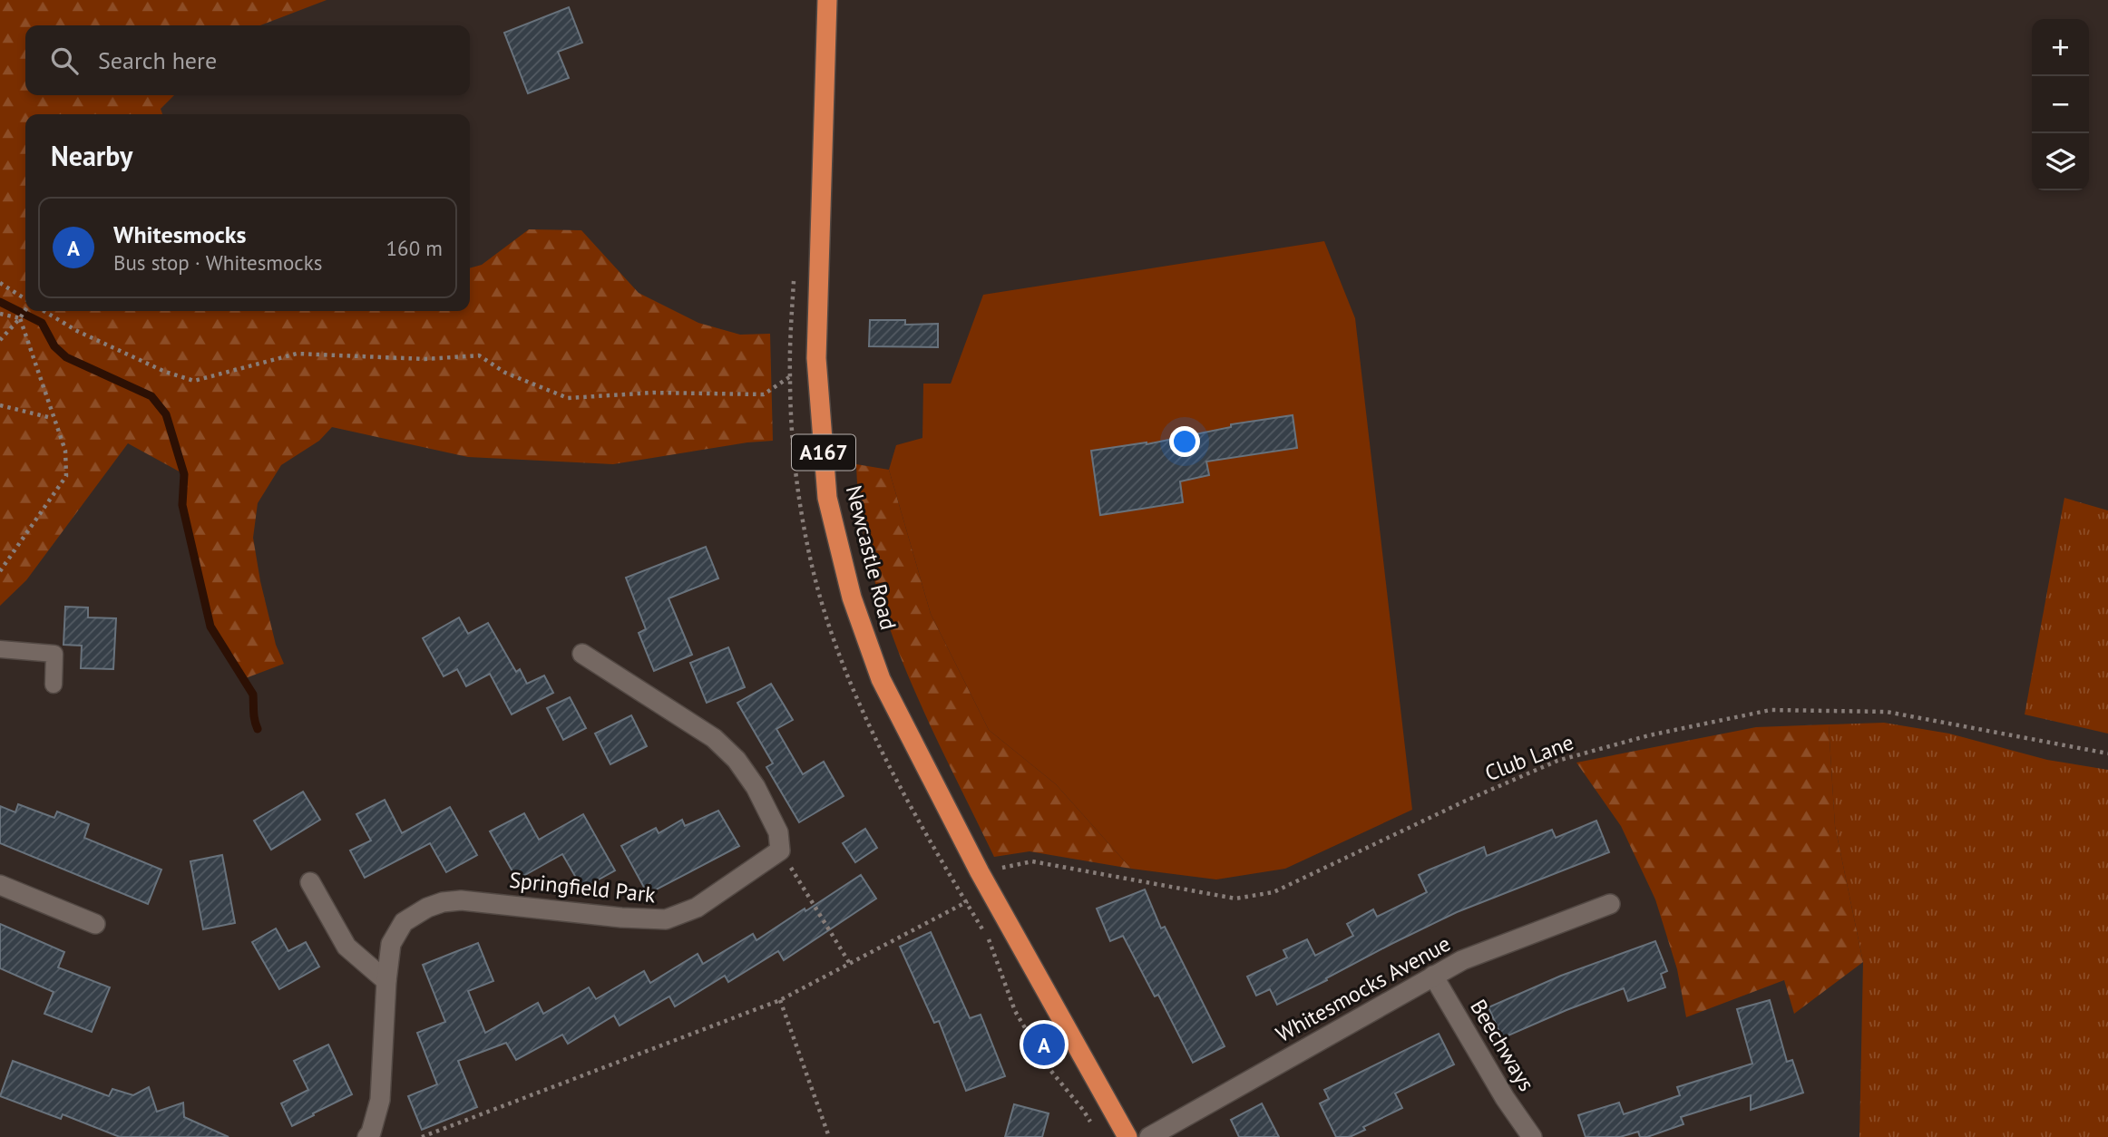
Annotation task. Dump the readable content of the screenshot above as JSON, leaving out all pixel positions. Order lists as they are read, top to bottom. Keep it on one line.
{"streets":{"highway":["A167","Newcastle Road"],"street":["Springfield Park","Whitesmocks Avenue","Beechways"],"path":["Club Lane"]},"crossings":[["A167","Newcastle Road"],["A167","Club Lane"],["Newcastle Road","Club Lane"],["Whitesmocks Avenue","Beechways"]],"page":{"map_buttons":["+","−"],"search":"Search here","heading":"Nearby","list":[{"mark":"A","name":"Whitesmocks","note":"Bus stop · Whitesmocks","value":"160 m"}],"pins":"A"}}
